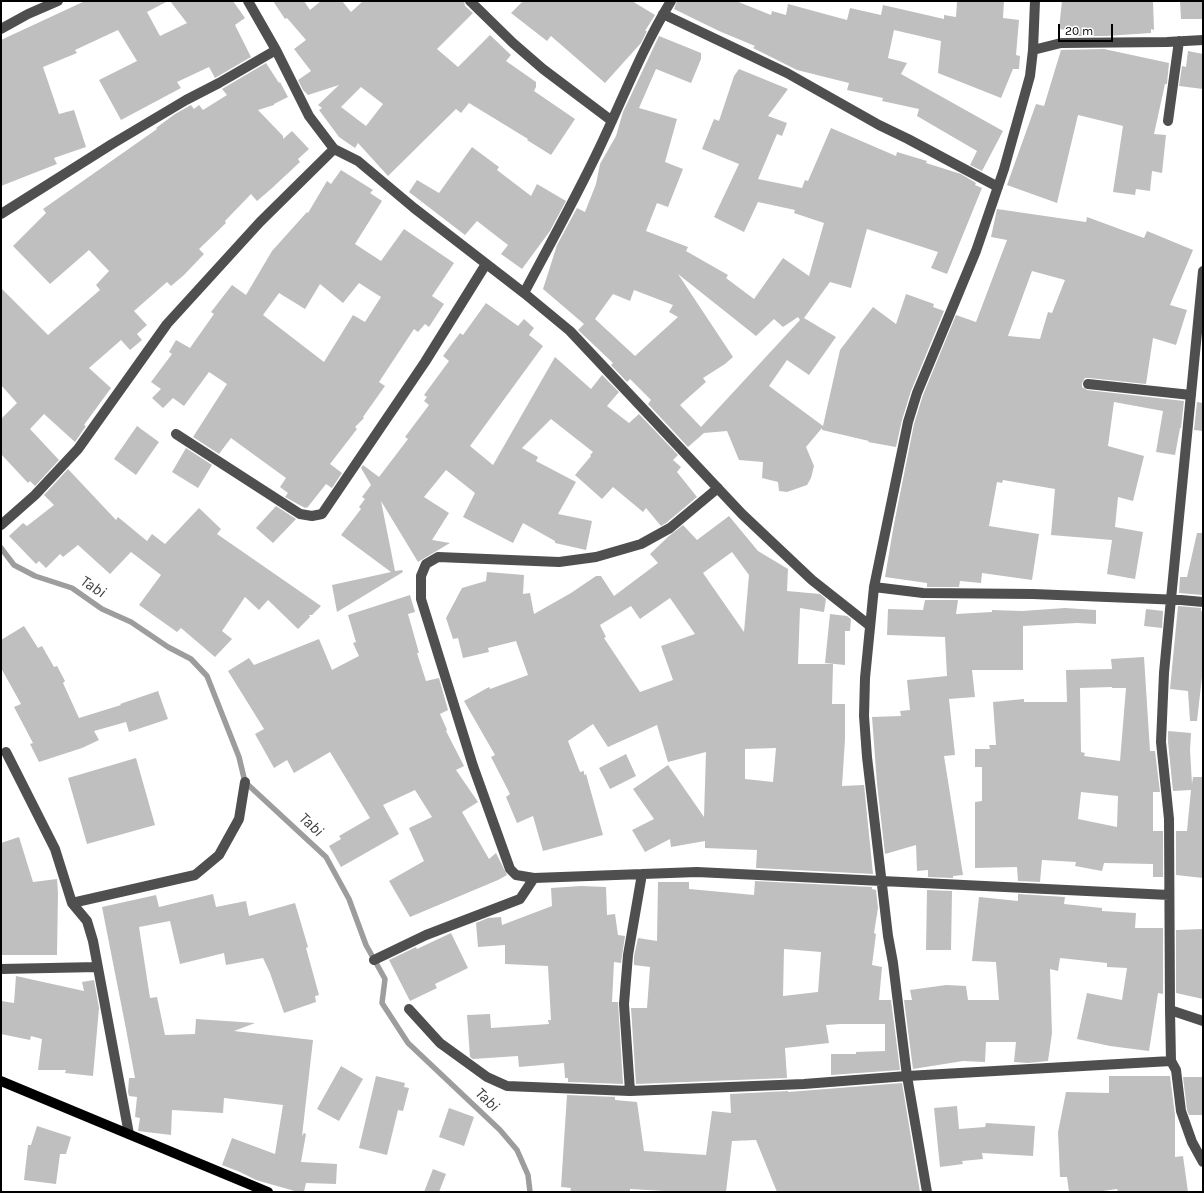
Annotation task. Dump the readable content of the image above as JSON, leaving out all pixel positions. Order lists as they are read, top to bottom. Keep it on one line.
{"water":["Tabi"],"scale_bar":"20 m"}
